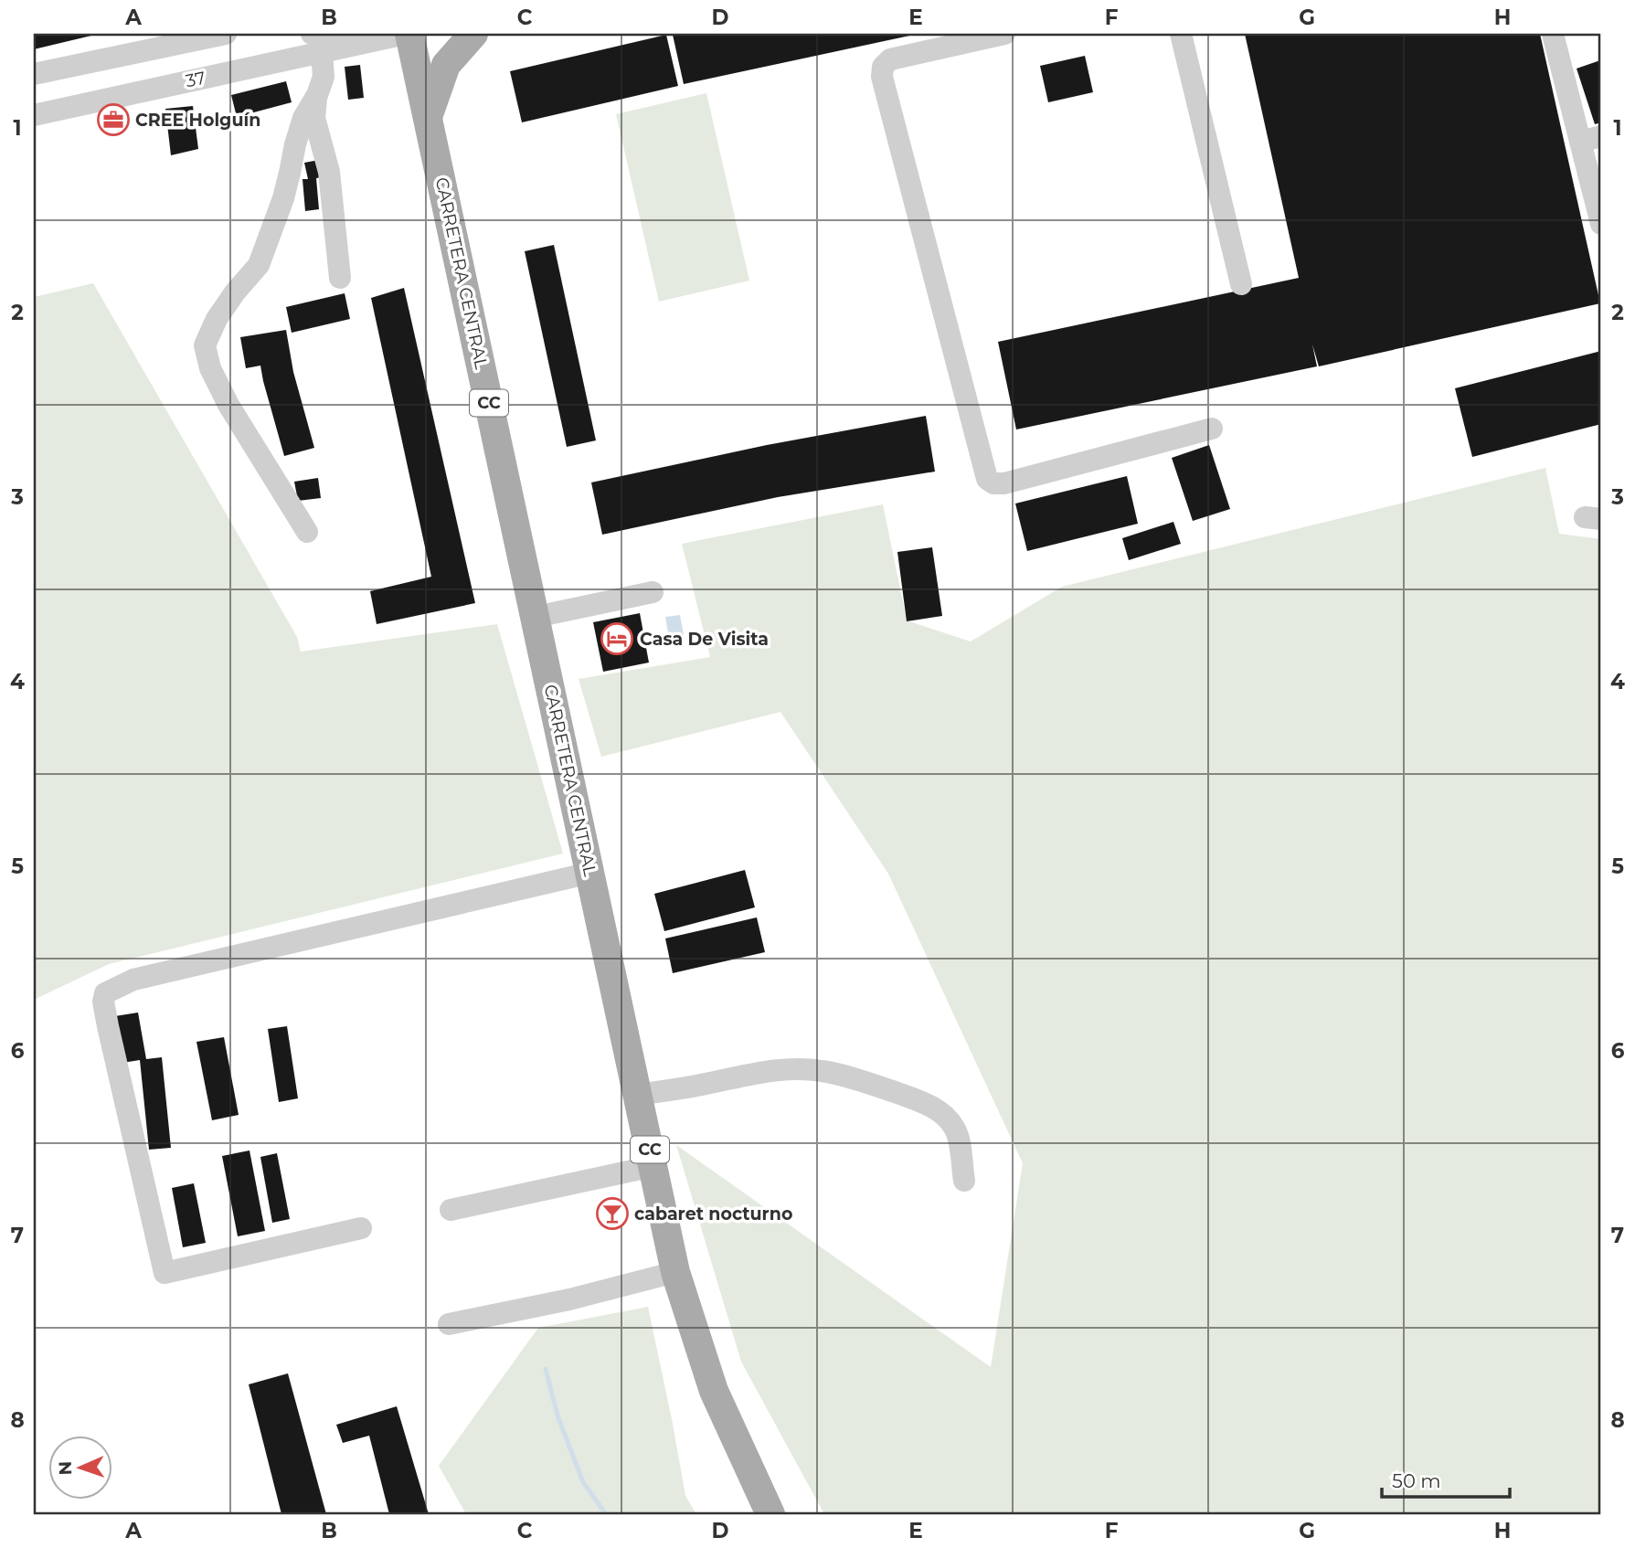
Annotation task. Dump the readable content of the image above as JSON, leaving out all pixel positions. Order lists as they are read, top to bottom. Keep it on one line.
{"streets":{"main road":["CARRETERA CENTRAL","CC"],"street":["37"]},"crossings":[["37","CARRETERA CENTRAL"]],"places":{"office":["CREE Holguín"],"hotel":["Casa De Visita"],"bar":["cabaret nocturno"]},"scale_bar":"50 m","north":"left","grid":{"columns":["A","B","C","D","E","F","G","H"],"rows":["1","2","3","4","5","6","7","8"]}}
